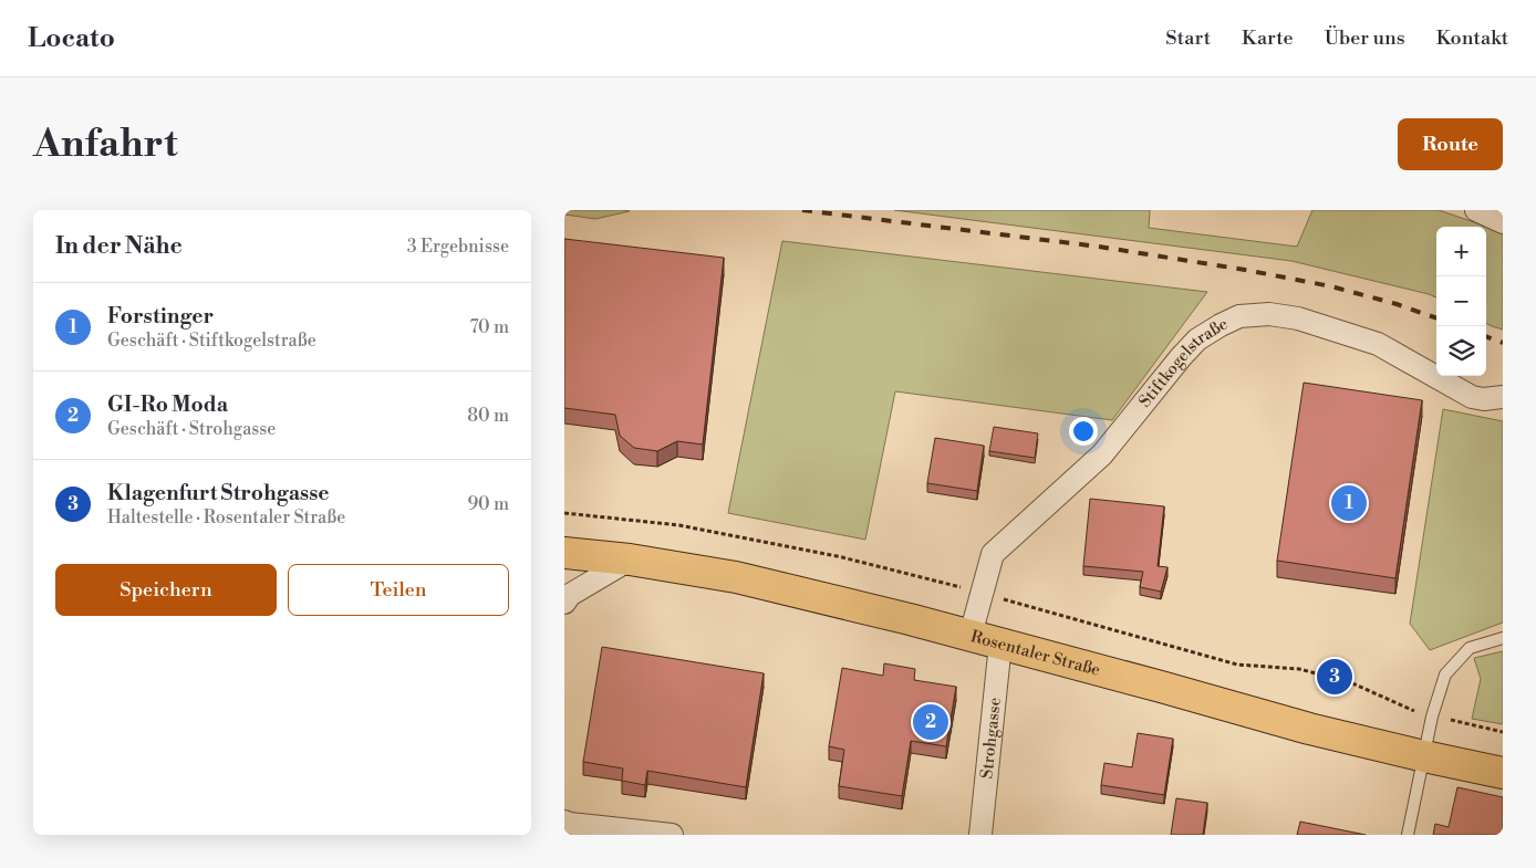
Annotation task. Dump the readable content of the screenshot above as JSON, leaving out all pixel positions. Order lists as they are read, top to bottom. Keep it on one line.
{"streets":{"main road":["Rosentaler Straße"],"street":["Stiftkogelstraße","Strohgasse"]},"crossings":[["Stiftkogelstraße","Rosentaler Straße"],["Rosentaler Straße","Strohgasse"]],"page":{"header":"Locato","nav":["Start","Karte","Über uns","Kontakt"],"buttons":["Route",["Speichern","Teilen"]],"title":"Anfahrt","heading":["In der Nähe","3 Ergebnisse"],"map_buttons":["+","−"],"list":[{"mark":"1","name":"Forstinger","note":"Geschäft · Stiftkogelstraße","value":"70 m"},{"mark":"2","name":"GI-Ro Moda","note":"Geschäft · Strohgasse","value":"80 m"},{"mark":"3","name":"Klagenfurt Strohgasse","note":"Haltestelle · Rosentaler Straße","value":"90 m"}],"pins":["1","3","2"]}}
